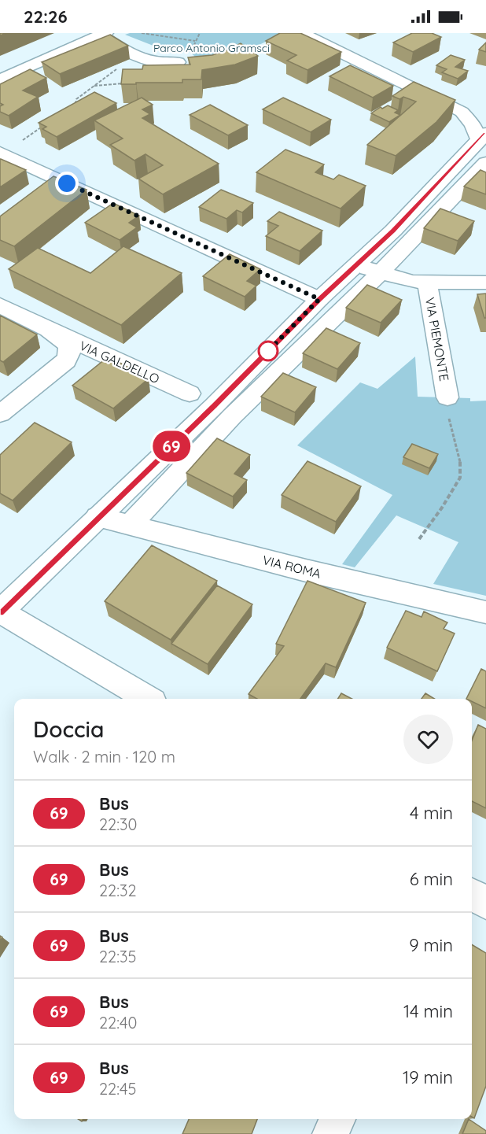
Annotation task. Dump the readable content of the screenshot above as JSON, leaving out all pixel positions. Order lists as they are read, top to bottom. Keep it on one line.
{"streets":{"street":["VIA PIEMONTE","VIA GALDELLO","VIA ROMA"]},"parks":["Parco Antonio Gramsci"],"lines":["bus line 69"],"page":{"status":"22:26","on_map":"69","heading":["Doccia","Walk · 2 min · 120 m"],"list":[{"mark":"69","name":"Bus","note":"22:30","value":"4 min"},{"mark":"69","name":"Bus","note":"22:32","value":"6 min"},{"mark":"69","name":"Bus","note":"22:35","value":"9 min"},{"mark":"69","name":"Bus","note":"22:40","value":"14 min"},{"mark":"69","name":"Bus","note":"22:45","value":"19 min"}]}}
